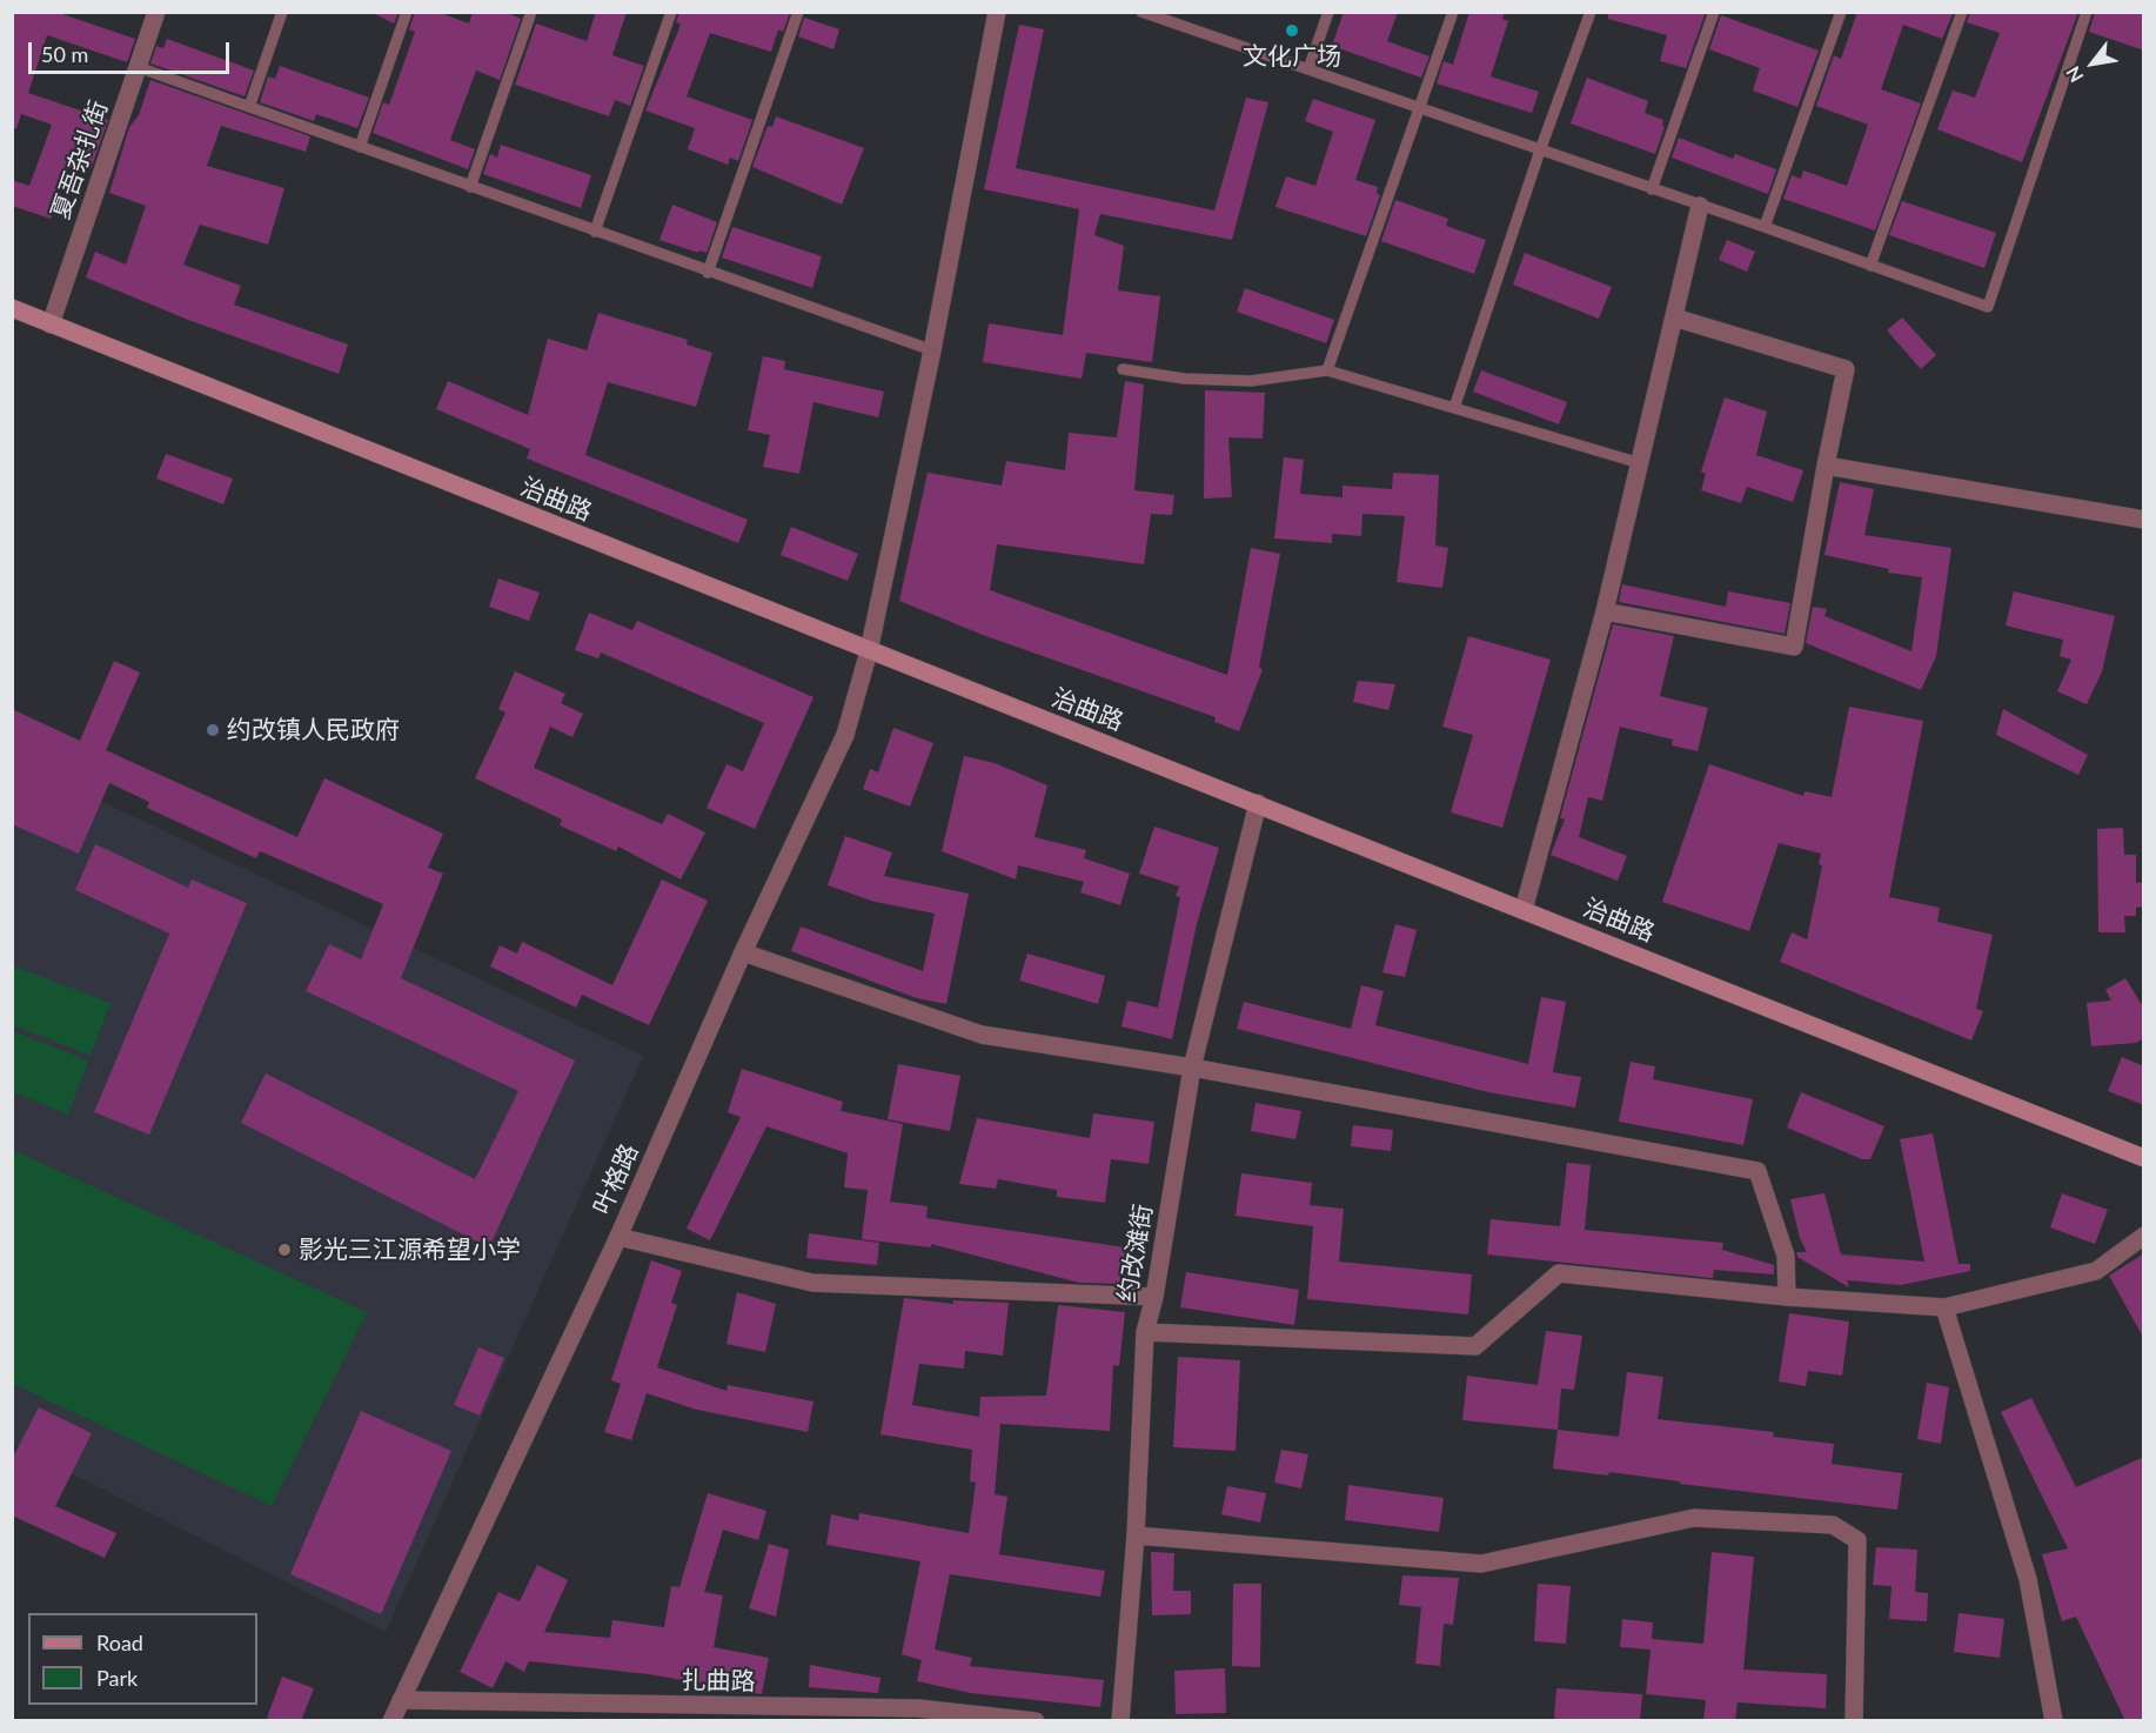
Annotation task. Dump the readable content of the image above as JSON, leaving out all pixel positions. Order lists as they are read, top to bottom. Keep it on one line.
{"streets":{"main road":["治曲路"],"street":["夏吾杂扎街","叶格路","约改滩街","扎曲路"]},"crossings":[["夏吾杂扎街","治曲路"],["治曲路","叶格路"],["治曲路","约改滩街"],["叶格路","扎曲路"]],"places":["文化广场","约改镇人民政府","影光三江源希望小学"],"legend":["Road","Park"],"scale_bar":"50 m","north":"bottom left"}
